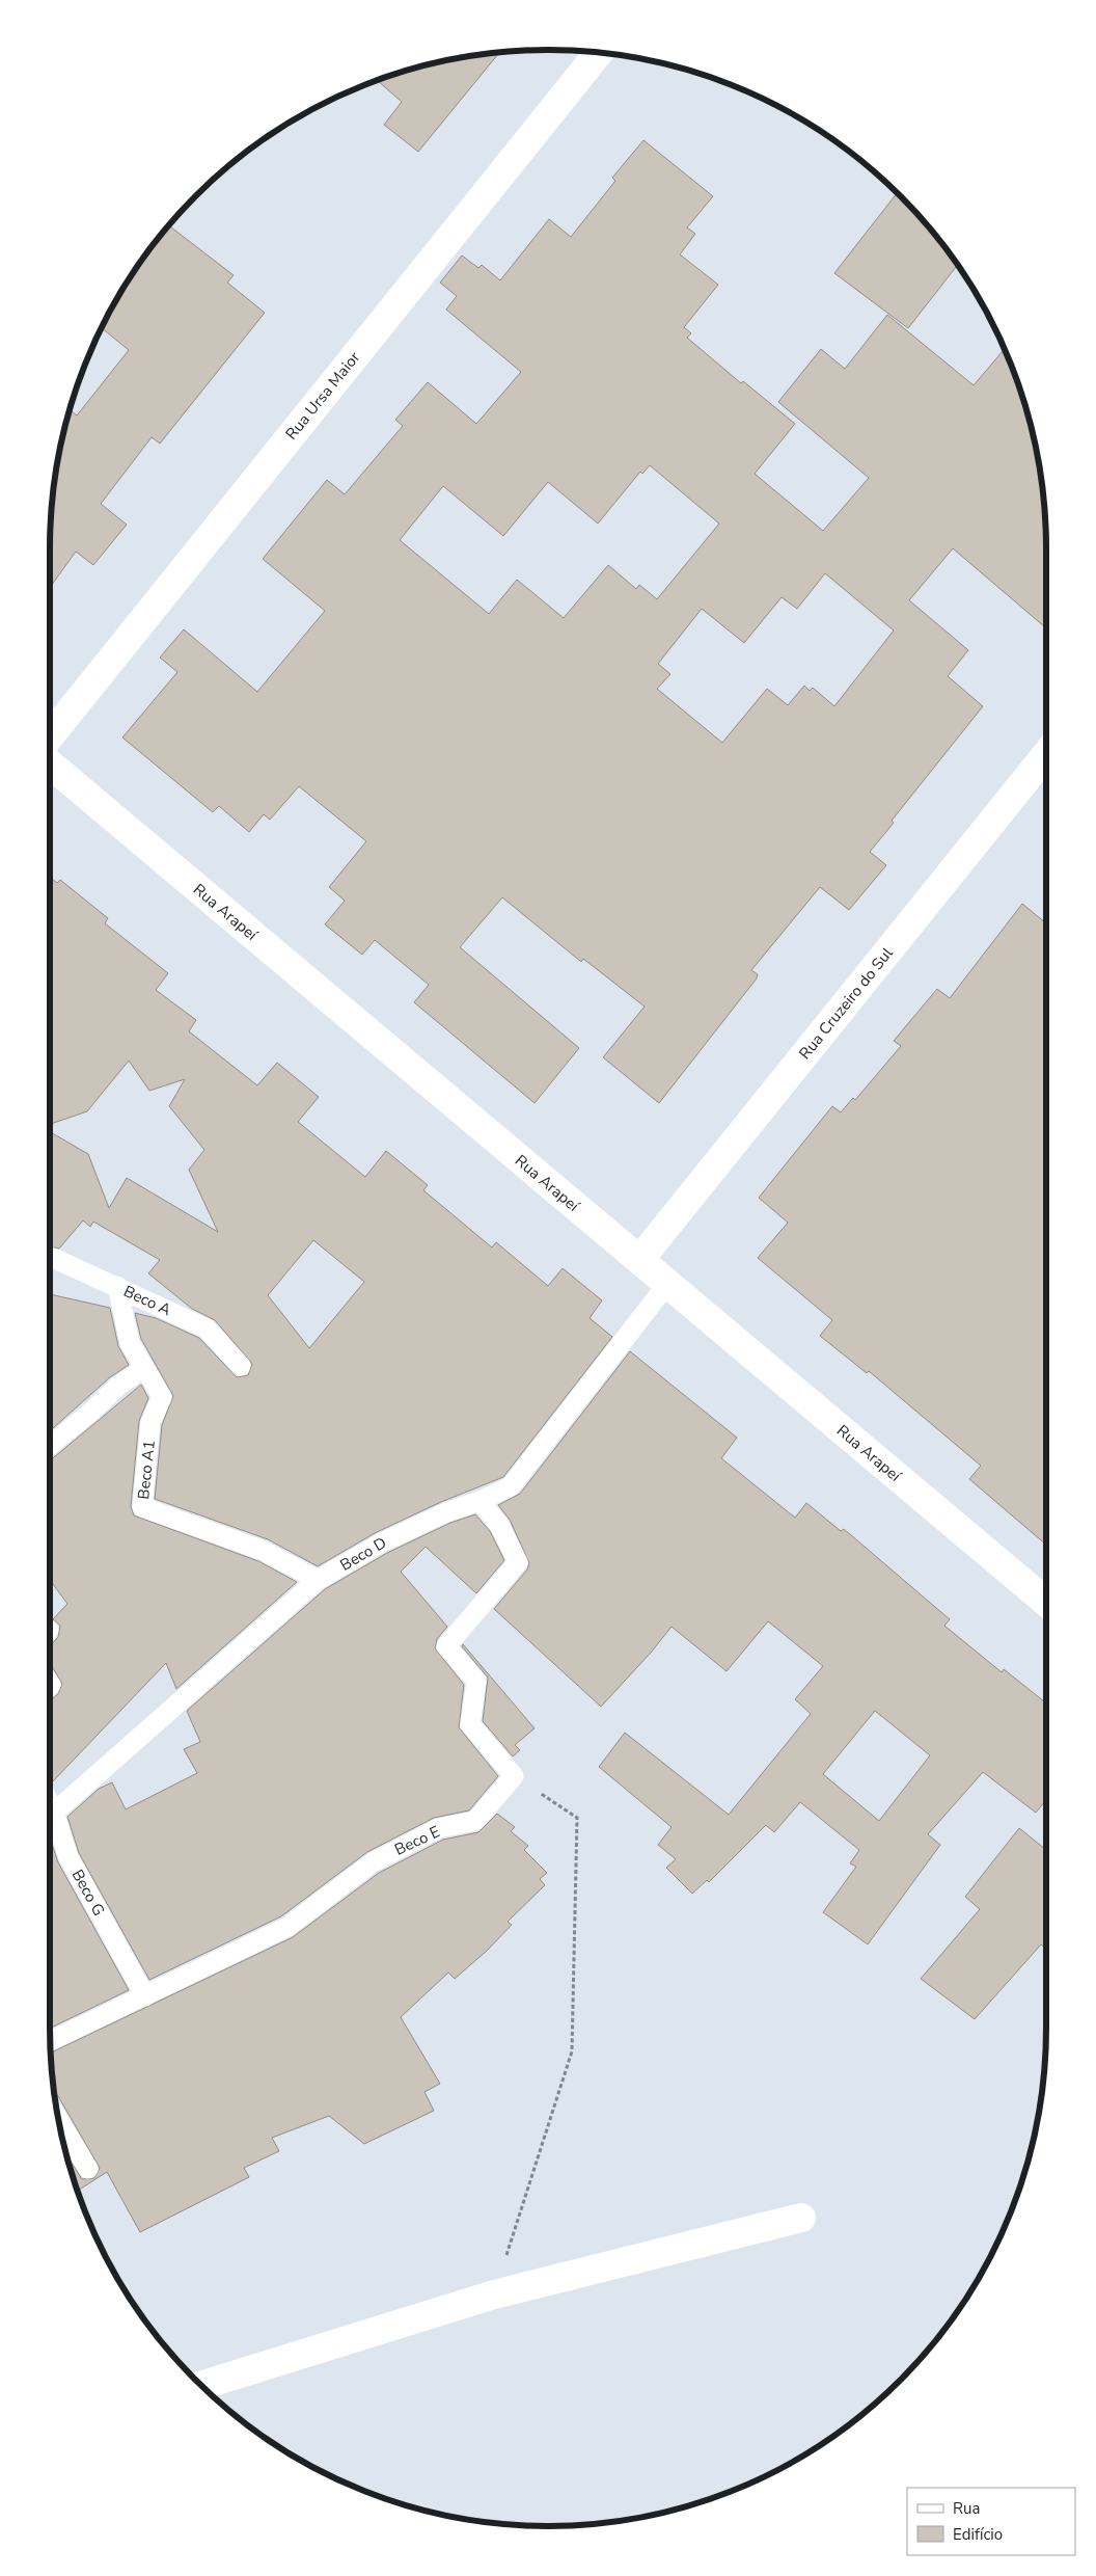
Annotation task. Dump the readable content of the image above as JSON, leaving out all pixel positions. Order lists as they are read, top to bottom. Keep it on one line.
{"streets":{"street":["Rua Ursa Maior","Rua Arapeí","Rua Cruzeiro do Sul"],"lane":["Beco A","Beco A1","Beco D","Beco E","Beco G"]},"crossings":[["Rua Arapeí","Rua Cruzeiro do Sul"],["Rua Arapeí","Beco D"],["Beco A","Beco A1"],["Beco A1","Beco D"],["Beco E","Beco G"]],"legend":["Rua","Edifício"]}
